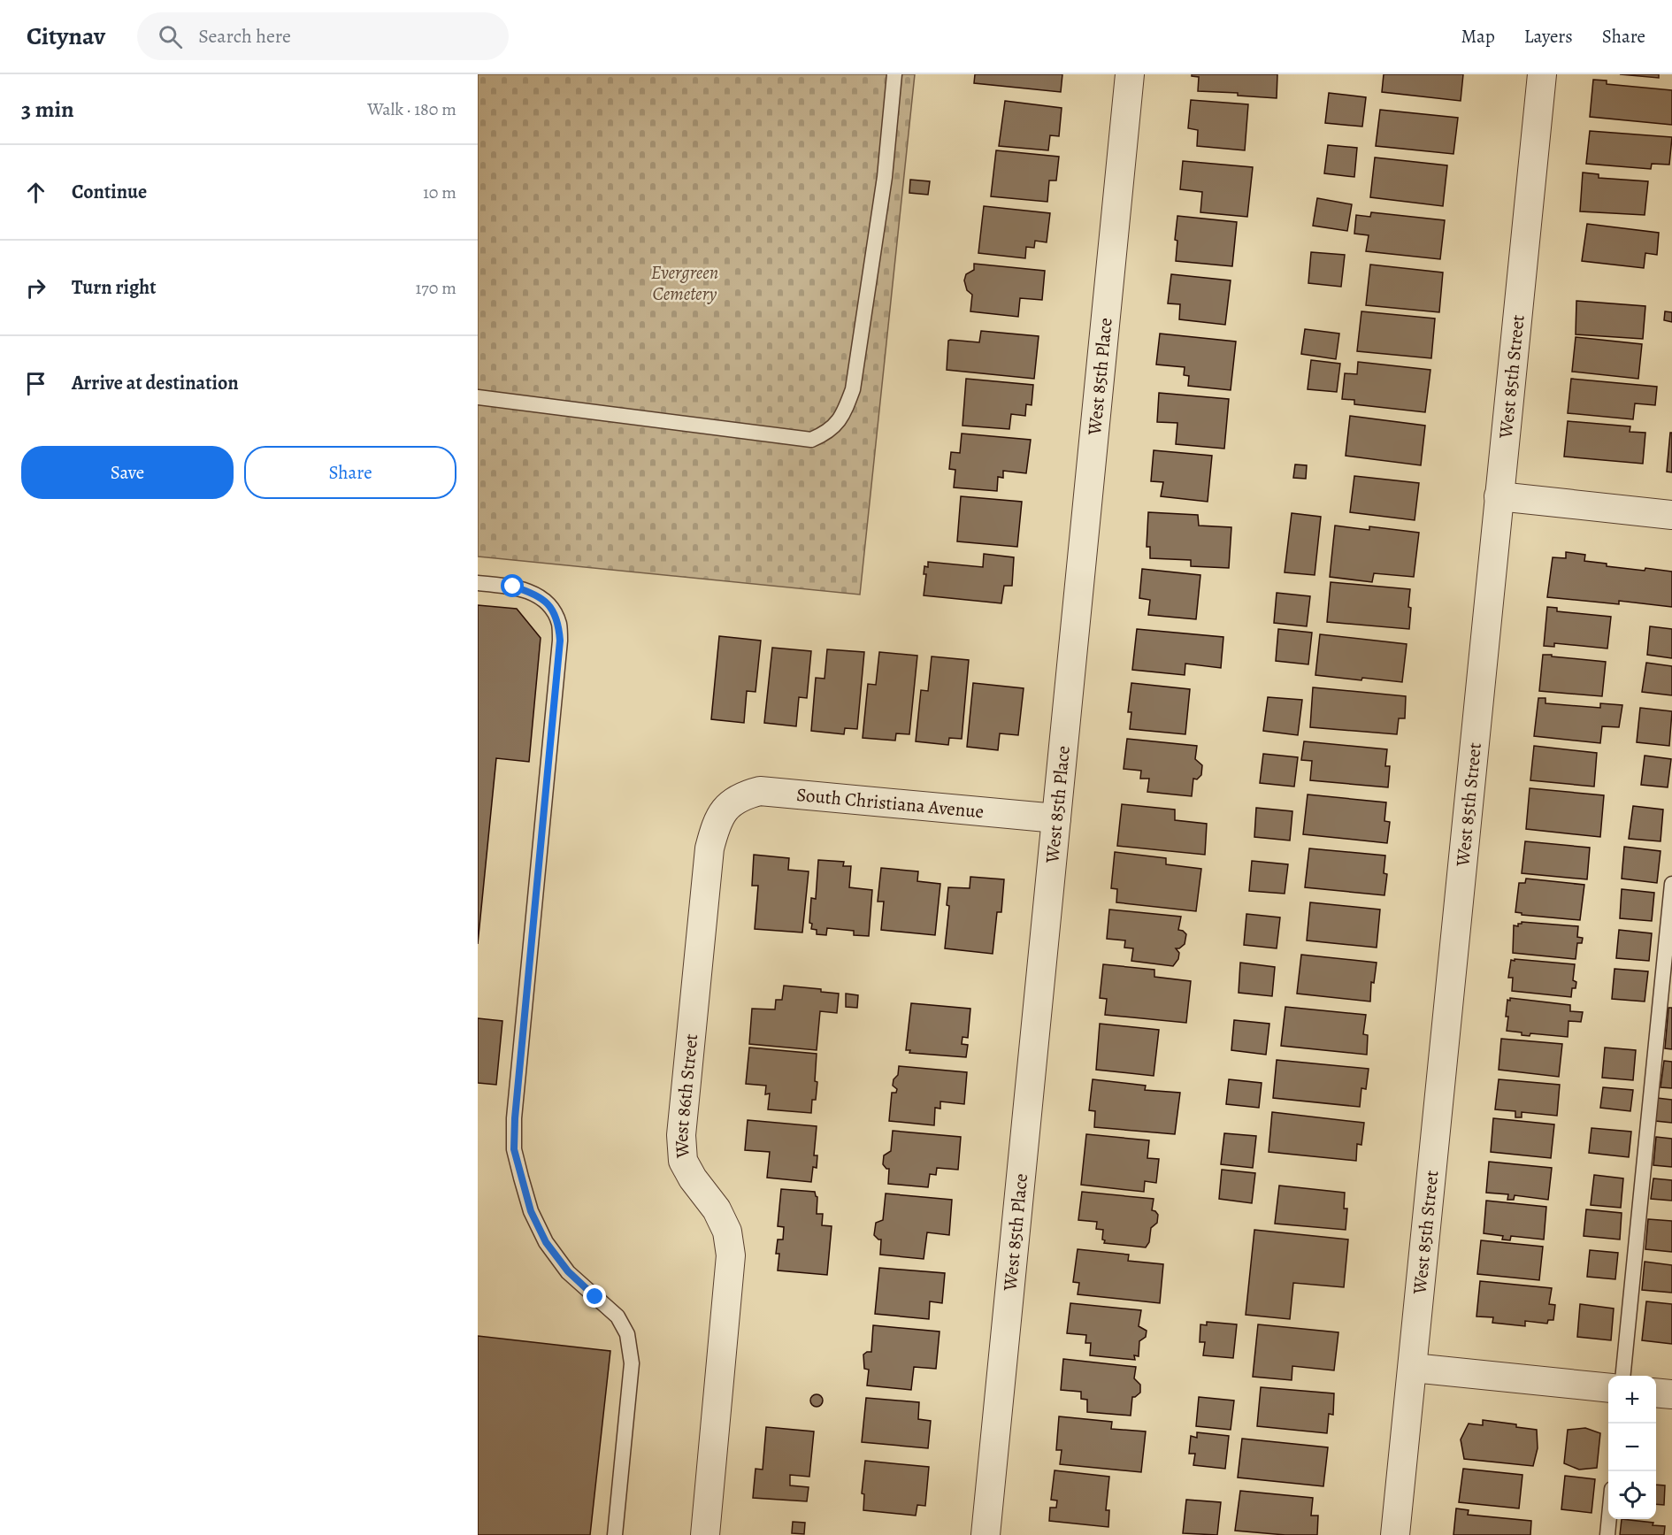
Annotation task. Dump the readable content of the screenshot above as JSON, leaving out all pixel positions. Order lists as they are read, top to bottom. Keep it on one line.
{"streets":{"street":["West 85th Place","West 85th Street","South Christiana Avenue","West 86th Street"]},"crossings":[["West 85th Place","South Christiana Avenue"],["South Christiana Avenue","West 86th Street"]],"parks":["Evergreen Cemetery"],"page":{"header":"Citynav","search":"Search here","nav":["Map","Layers","Share"],"heading":["3 min","Walk · 180 m"],"list":[["Continue","10 m"],["Turn right","170 m"],"Arrive at destination"],"buttons":["Save","Share"],"map_buttons":["+","−"]}}
